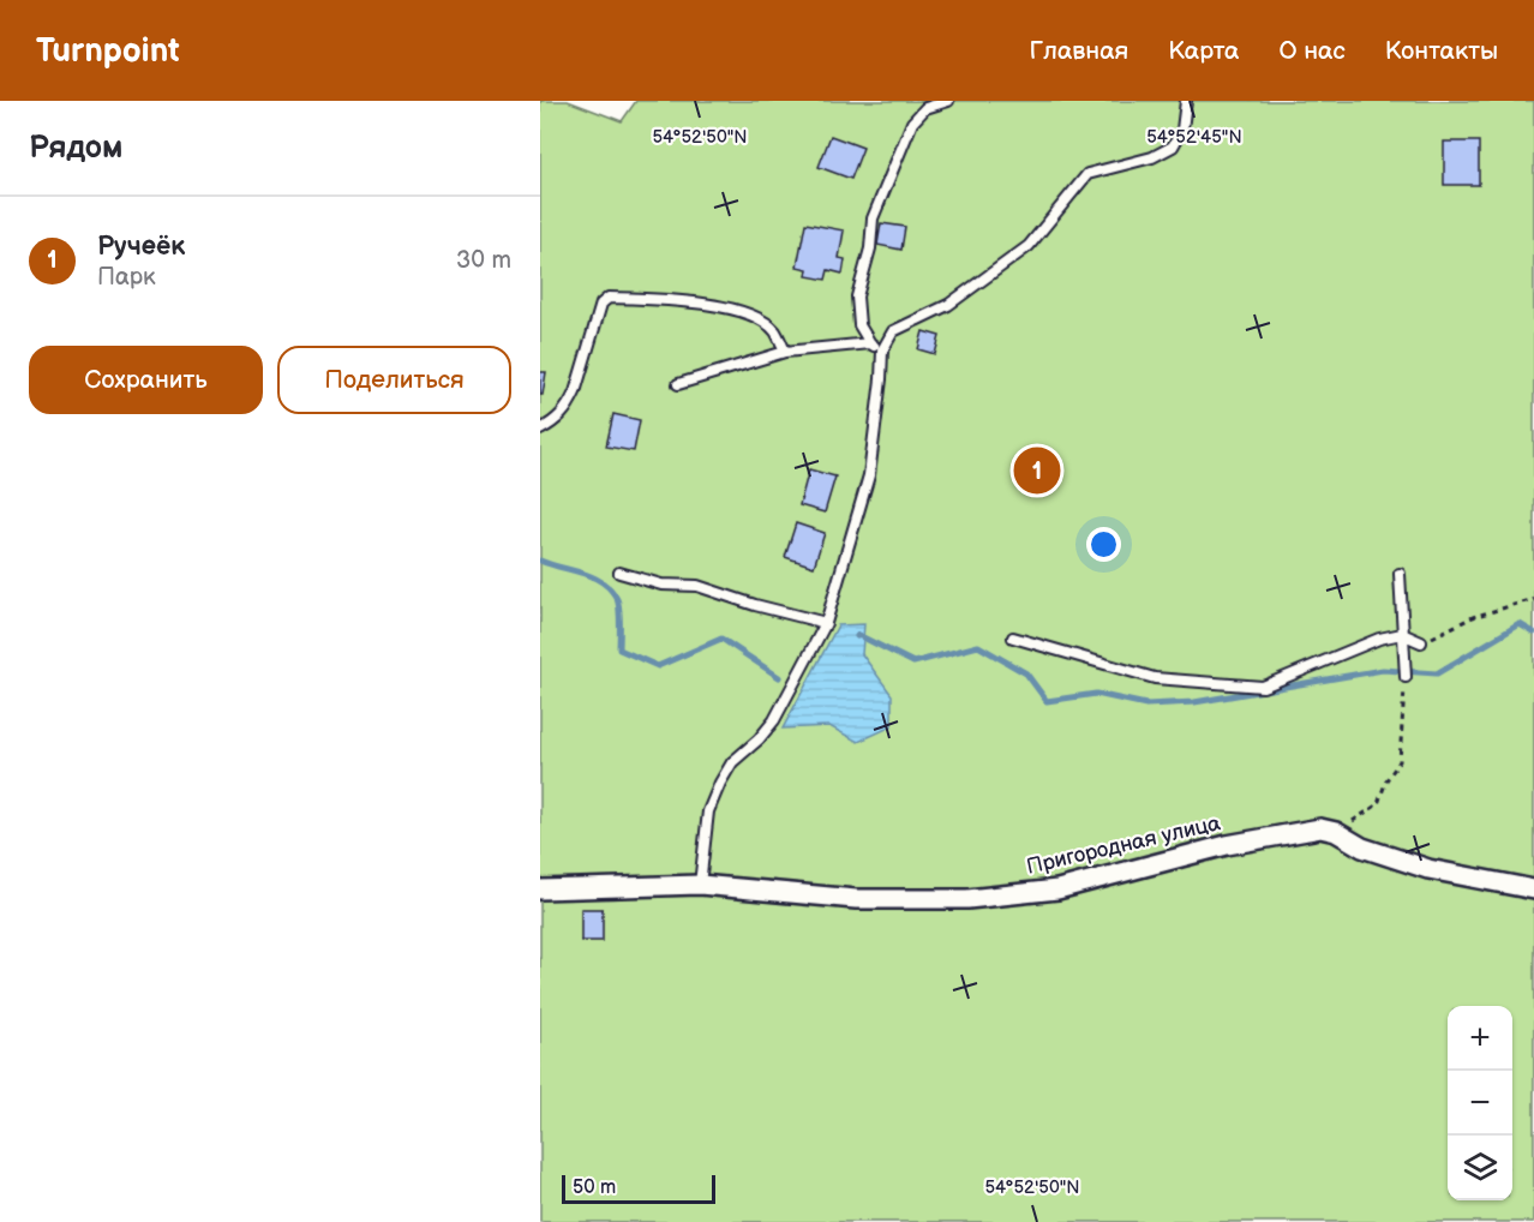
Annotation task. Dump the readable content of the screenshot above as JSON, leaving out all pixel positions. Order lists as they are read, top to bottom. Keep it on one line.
{"streets":{"street":["Пригородная улица"]},"scale_bar":"50 m","page":{"header":"Turnpoint","nav":["Главная","Карта","О нас","Контакты"],"heading":"Рядом","list":[{"mark":"1","name":"Ручеёк","note":"Парк","value":"30 m"}],"buttons":["Сохранить","Поделиться"],"pins":"1","map_buttons":["+","−"],"scale":"50 m"},"coordinates":["54°52'50\"N","54°52'45\"N"]}
